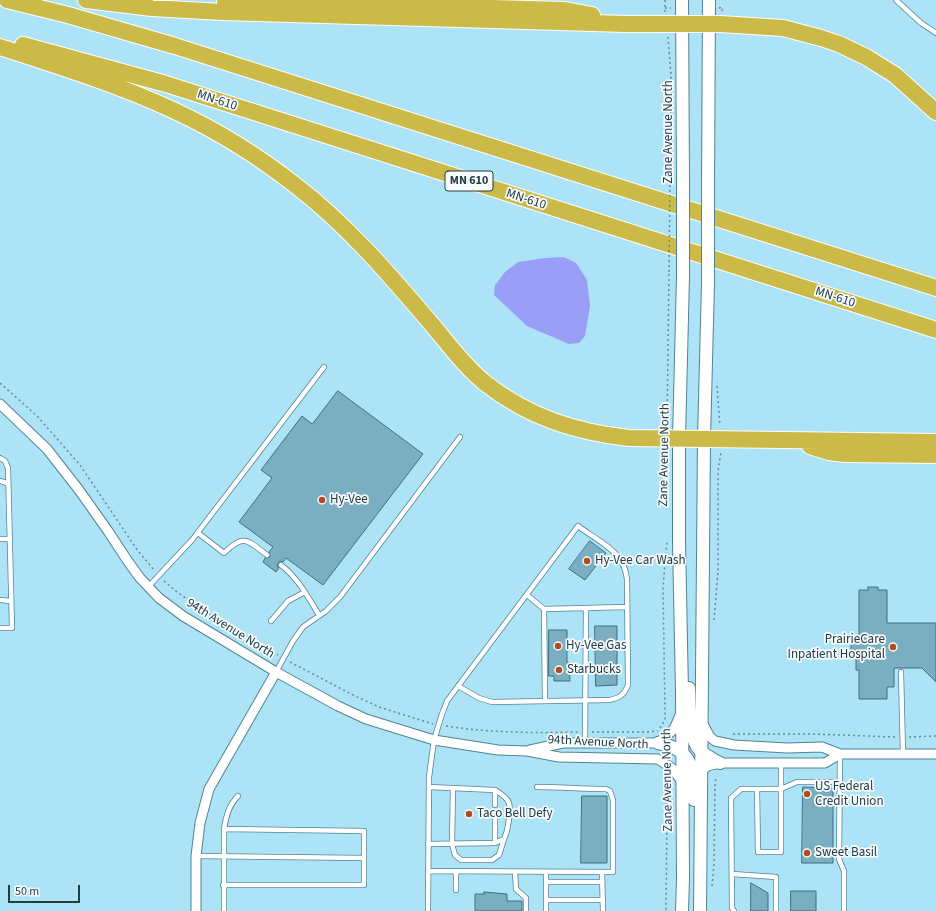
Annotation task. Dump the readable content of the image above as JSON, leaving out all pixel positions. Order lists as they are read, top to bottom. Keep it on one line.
{"streets":{"highway":["MN-610","MN 610"],"main road":["Zane Avenue North"],"street":["94th Avenue North"]},"crossings":[["Zane Avenue North","94th Avenue North"]],"places":["Hy-Vee","Hy-Vee Car Wash","Hy-Vee Gas","PrairieCare Inpatient Hospital","Starbucks","US Federal Credit Union","Taco Bell Defy","Sweet Basil"],"scale_bar":"50 m"}
